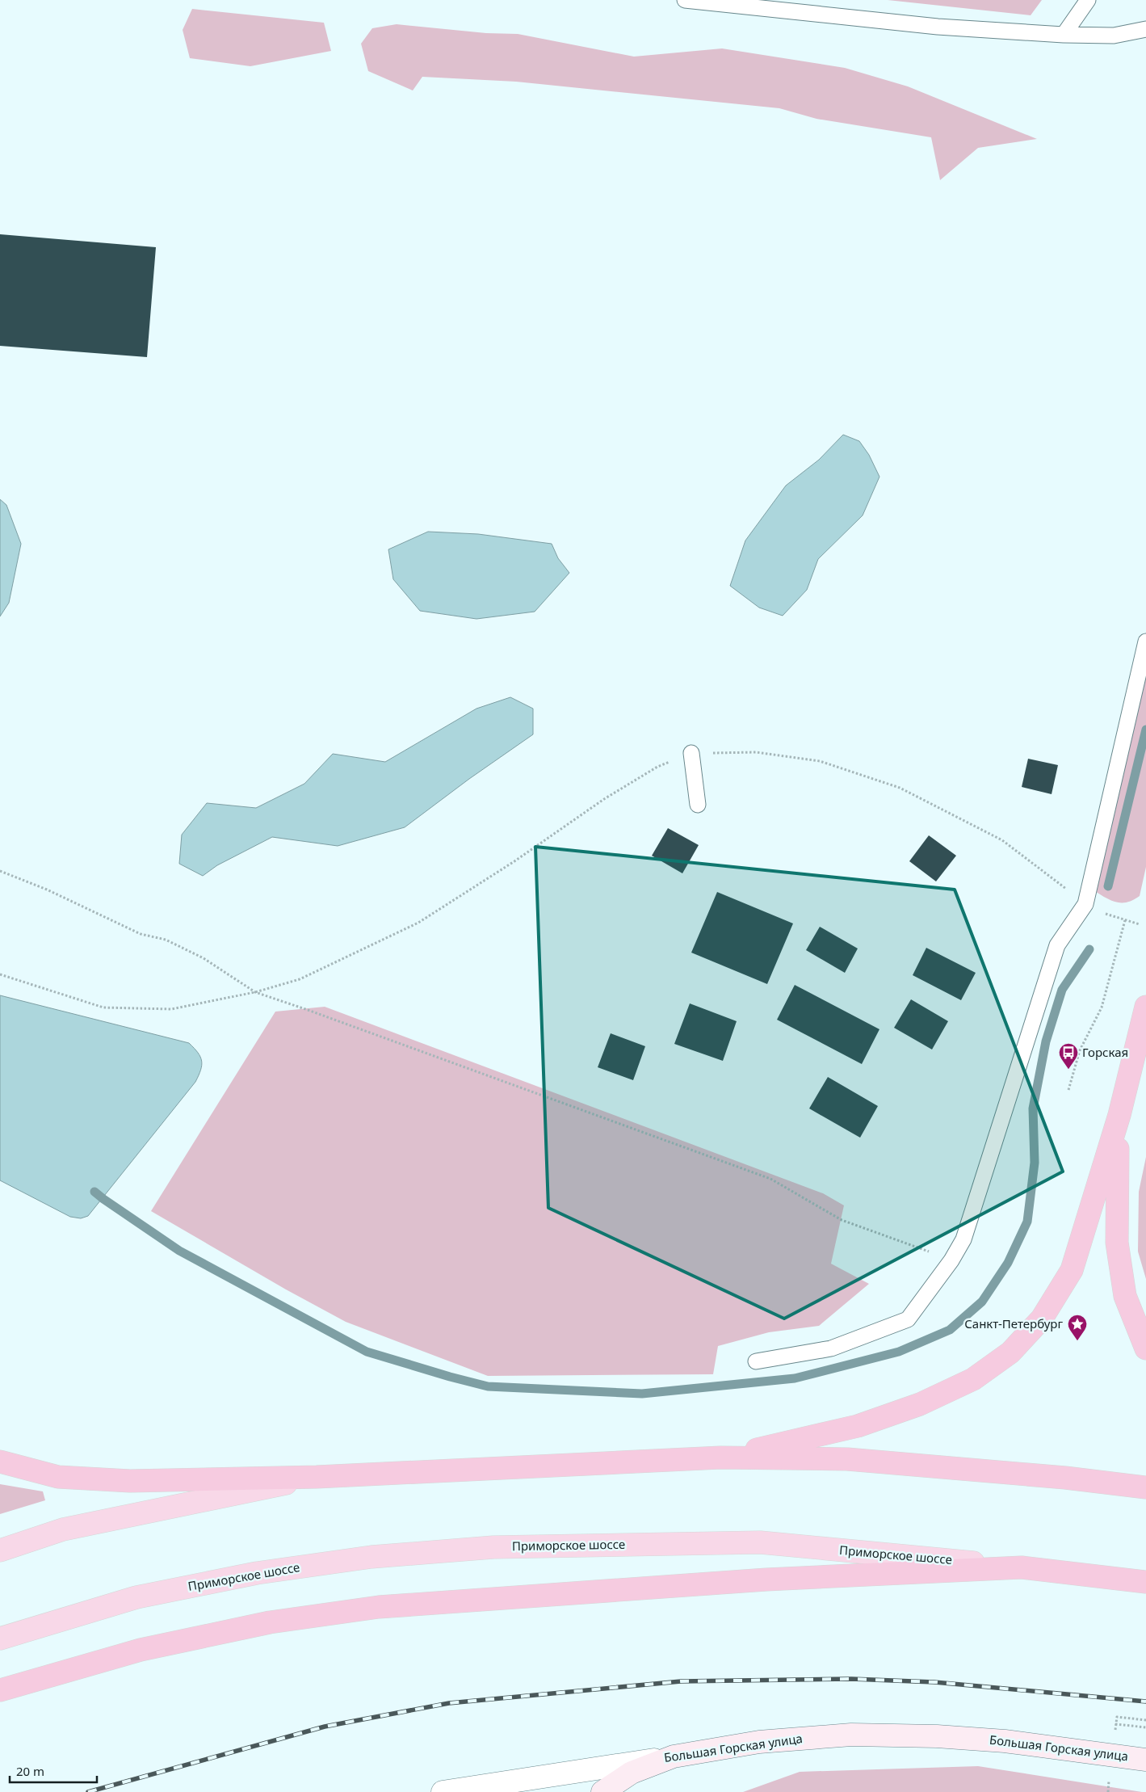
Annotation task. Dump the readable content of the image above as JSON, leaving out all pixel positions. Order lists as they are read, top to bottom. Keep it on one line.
{"streets":{"highway":["Приморское шоссе"],"main road":["Большая Горская улица"]},"places":{"bus stop":["Горская"],"place":["Санкт-Петербург"]},"scale_bar":"20 m"}
